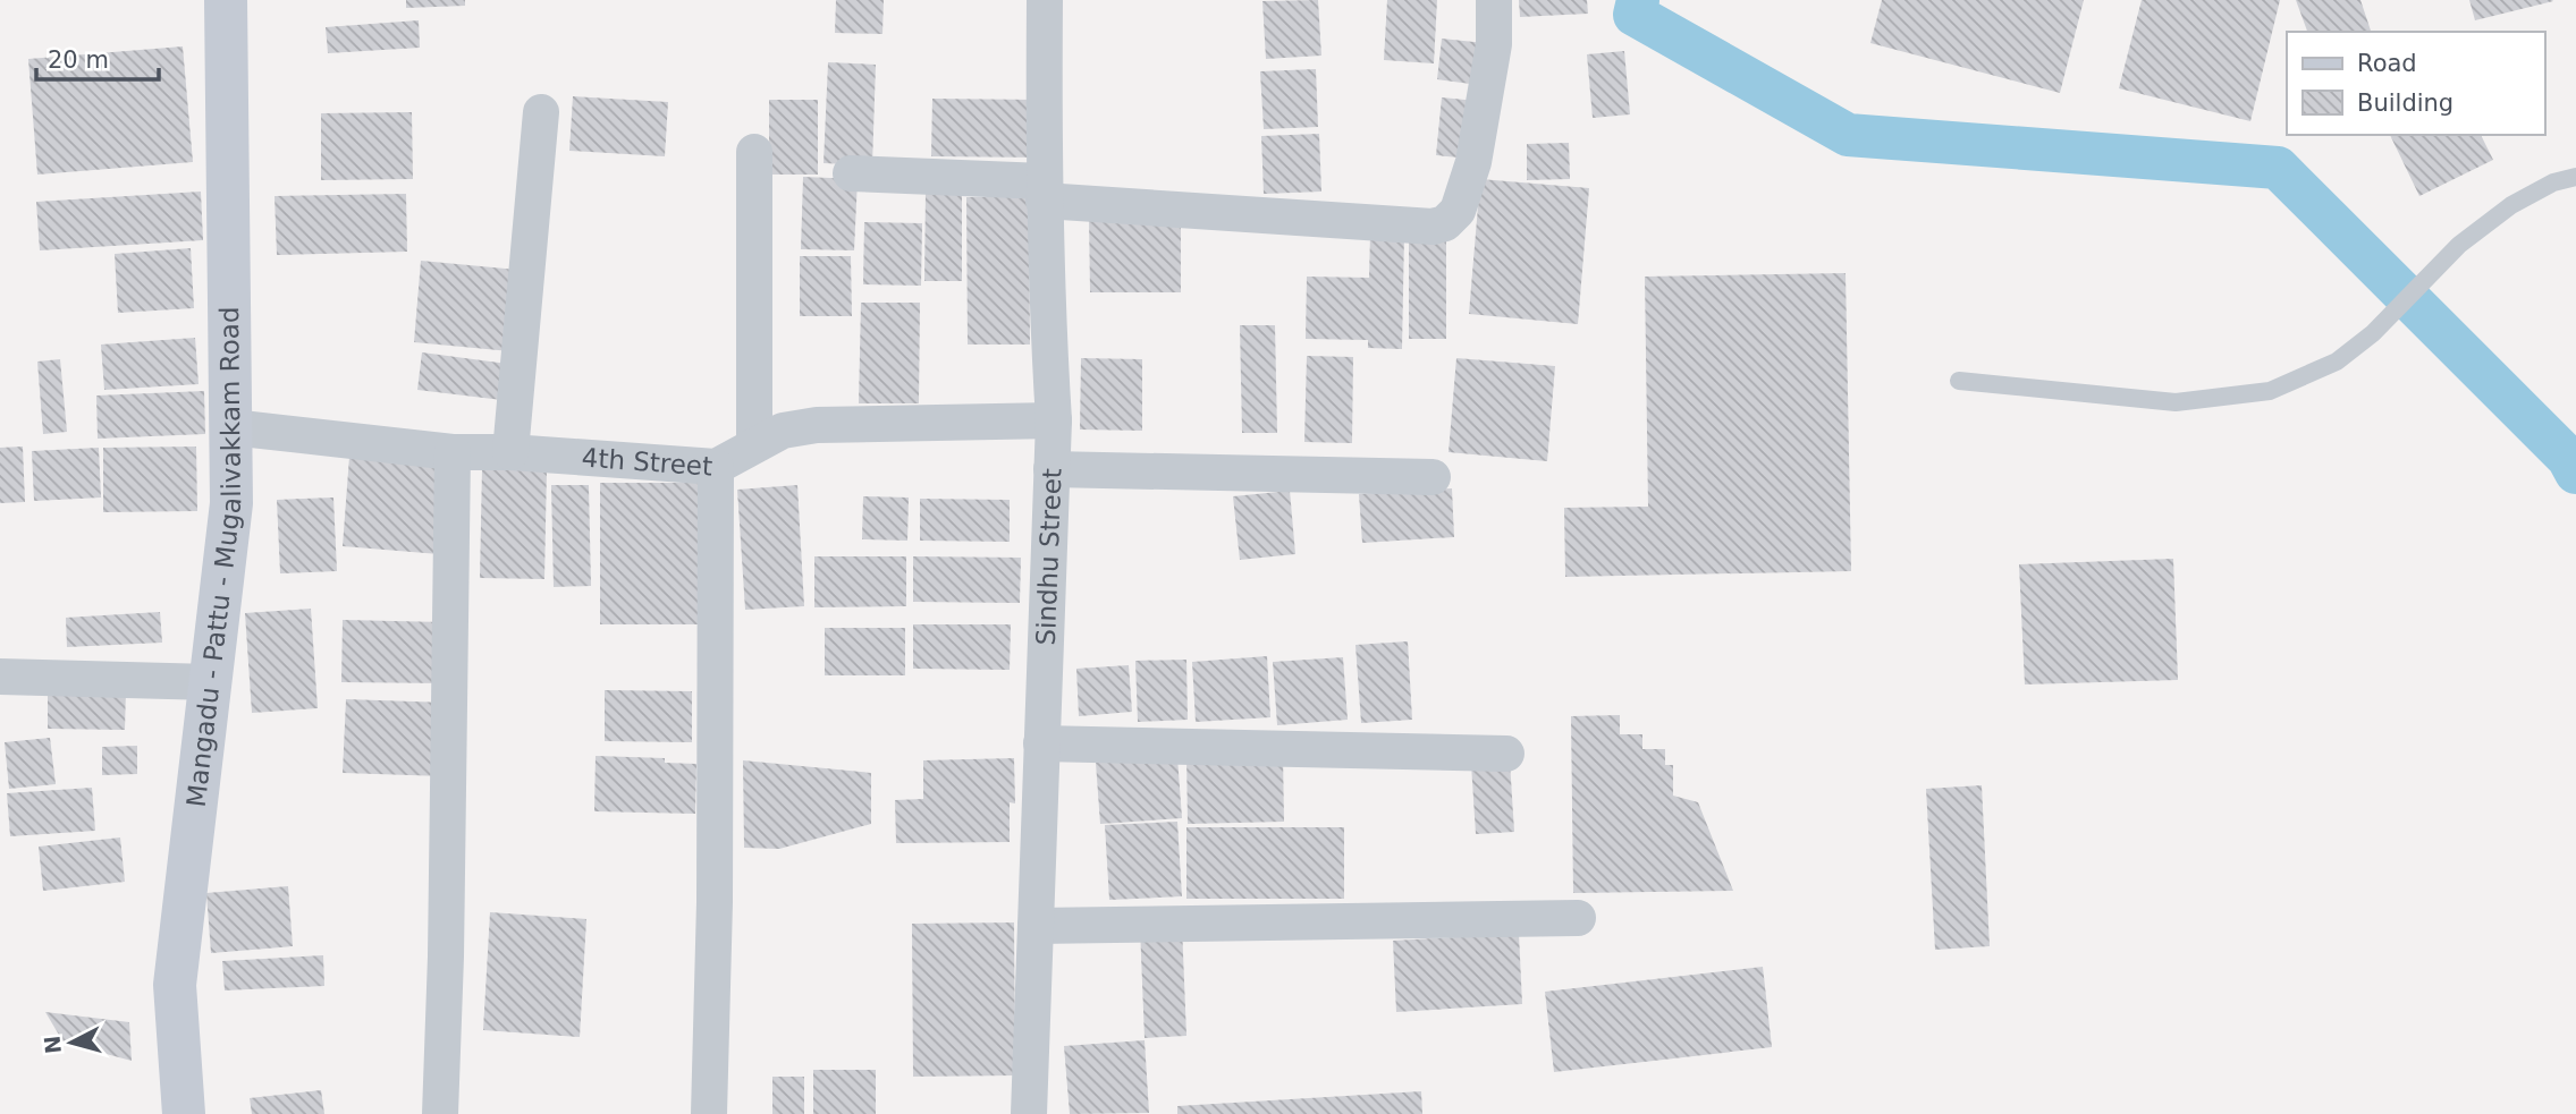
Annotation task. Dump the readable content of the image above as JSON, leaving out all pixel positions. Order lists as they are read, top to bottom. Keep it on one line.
{"streets":{"street":["4th Street","Mangadu - Pattu - Mugalivakkam Road","Sindhu Street"]},"crossings":[["4th Street","Mangadu - Pattu - Mugalivakkam Road"],["4th Street","Sindhu Street"]],"legend":["Road","Building"],"scale_bar":"20 m","north":"left"}
